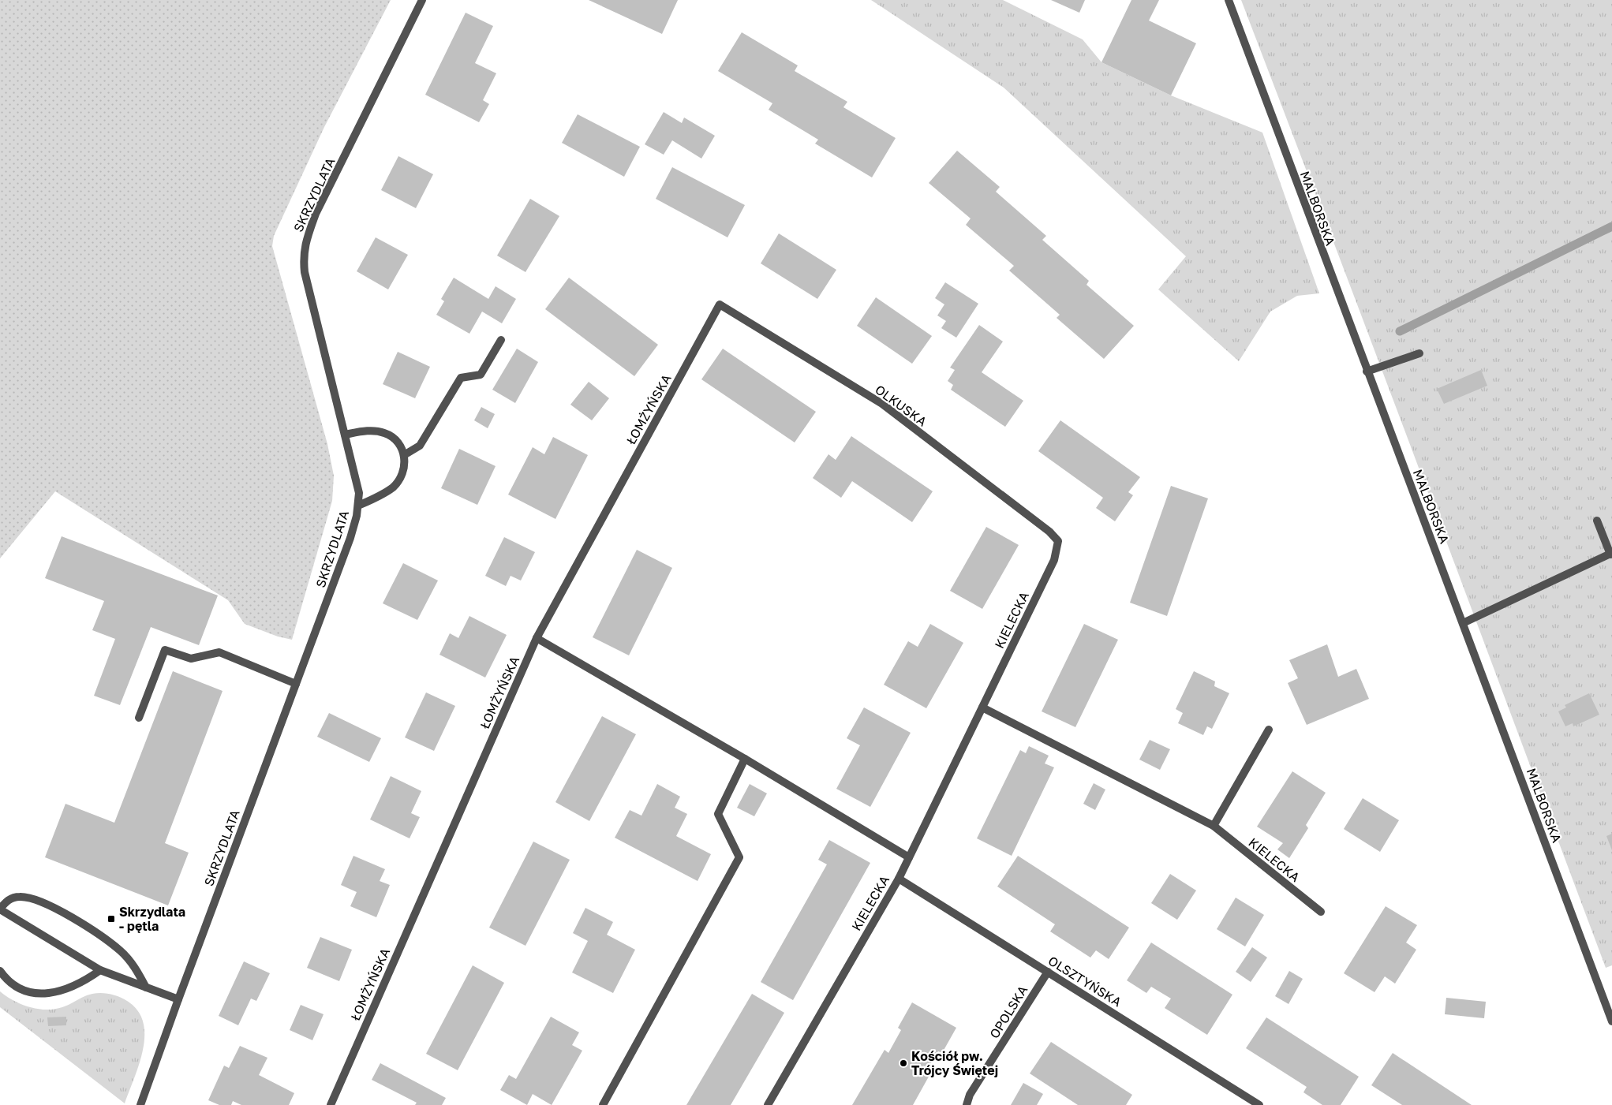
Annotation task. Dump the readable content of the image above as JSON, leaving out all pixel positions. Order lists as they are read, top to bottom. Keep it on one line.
{"streets":{"street":["SKRZYDLATA","MALBORSKA","OLKUSKA","ŁOMŻYŃSKA","KIELECKA","OLSZTYŃSKA","OPOLSKA"]},"crossings":[["OLKUSKA","ŁOMŻYŃSKA"],["OLKUSKA","KIELECKA"],["KIELECKA","OLSZTYŃSKA"],["OLSZTYŃSKA","OPOLSKA"]],"places":{"transit":["Skrzydlata - pętla"],"other":["Kościół pw. Trójcy Świętej"]}}
